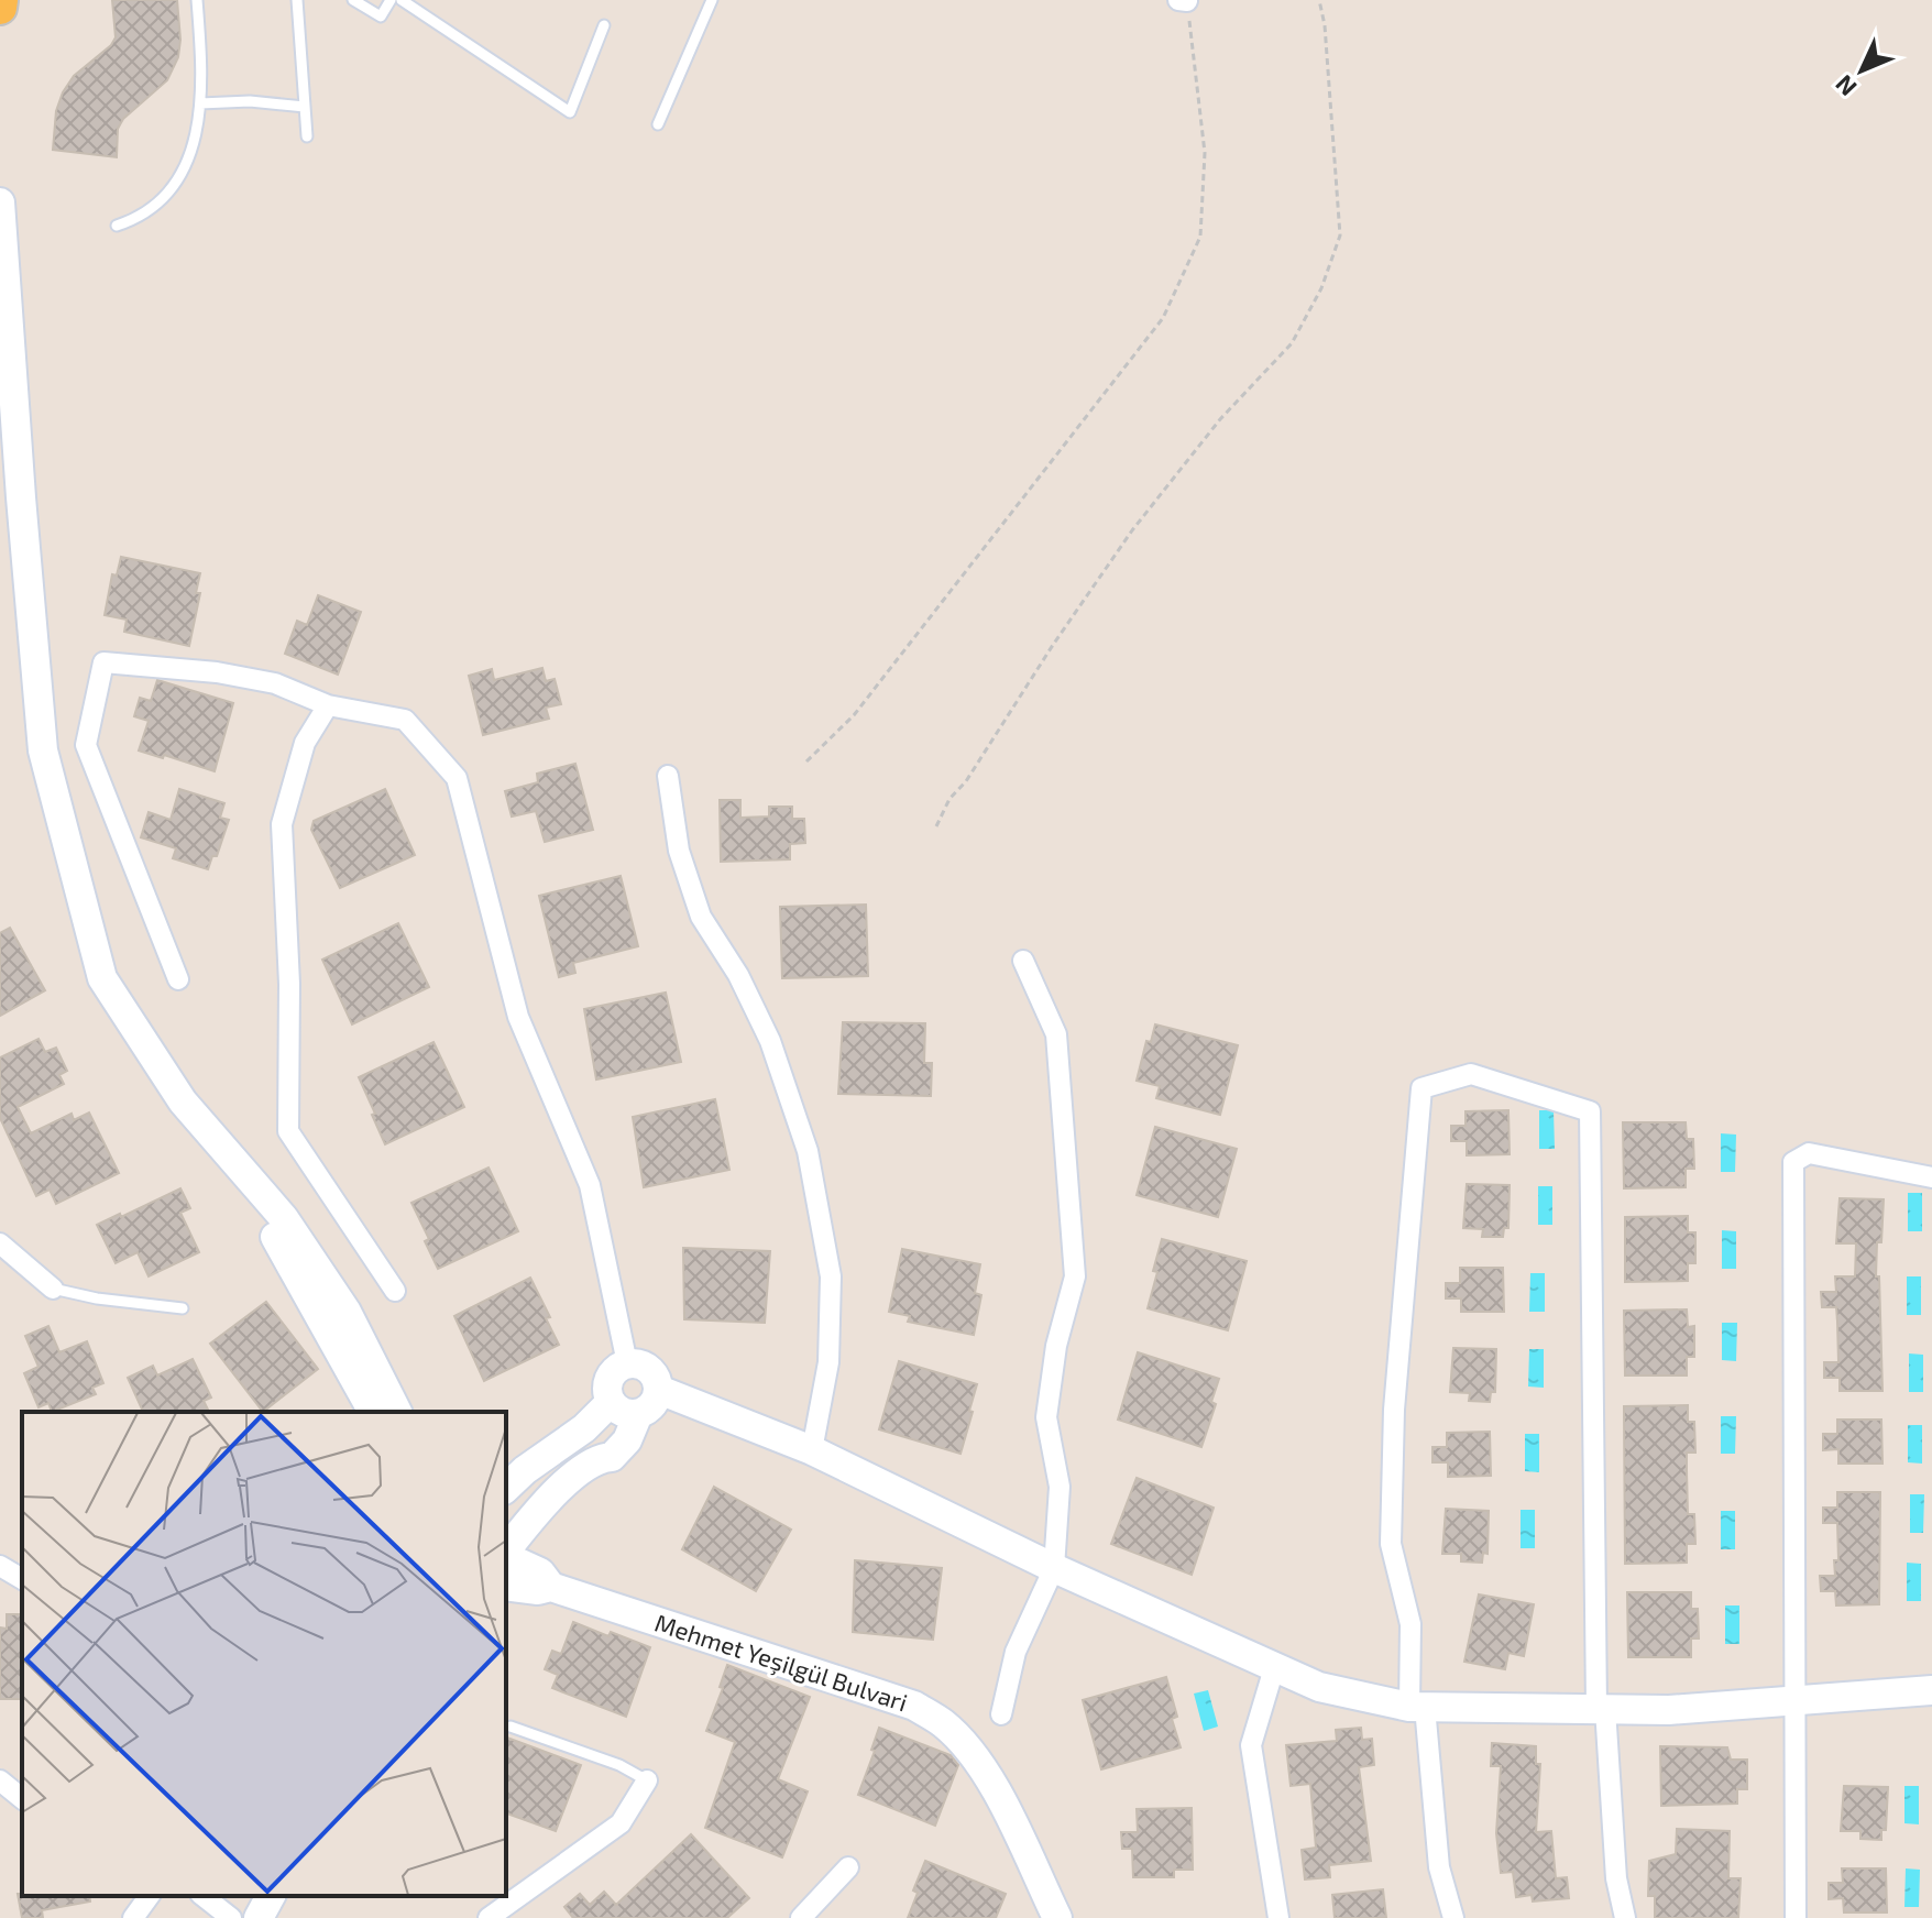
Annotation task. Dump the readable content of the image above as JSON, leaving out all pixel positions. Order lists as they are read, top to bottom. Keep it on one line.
{"streets":{"main road":["Mehmet Yeşilgül Bulvari"]},"north":"bottom left"}
